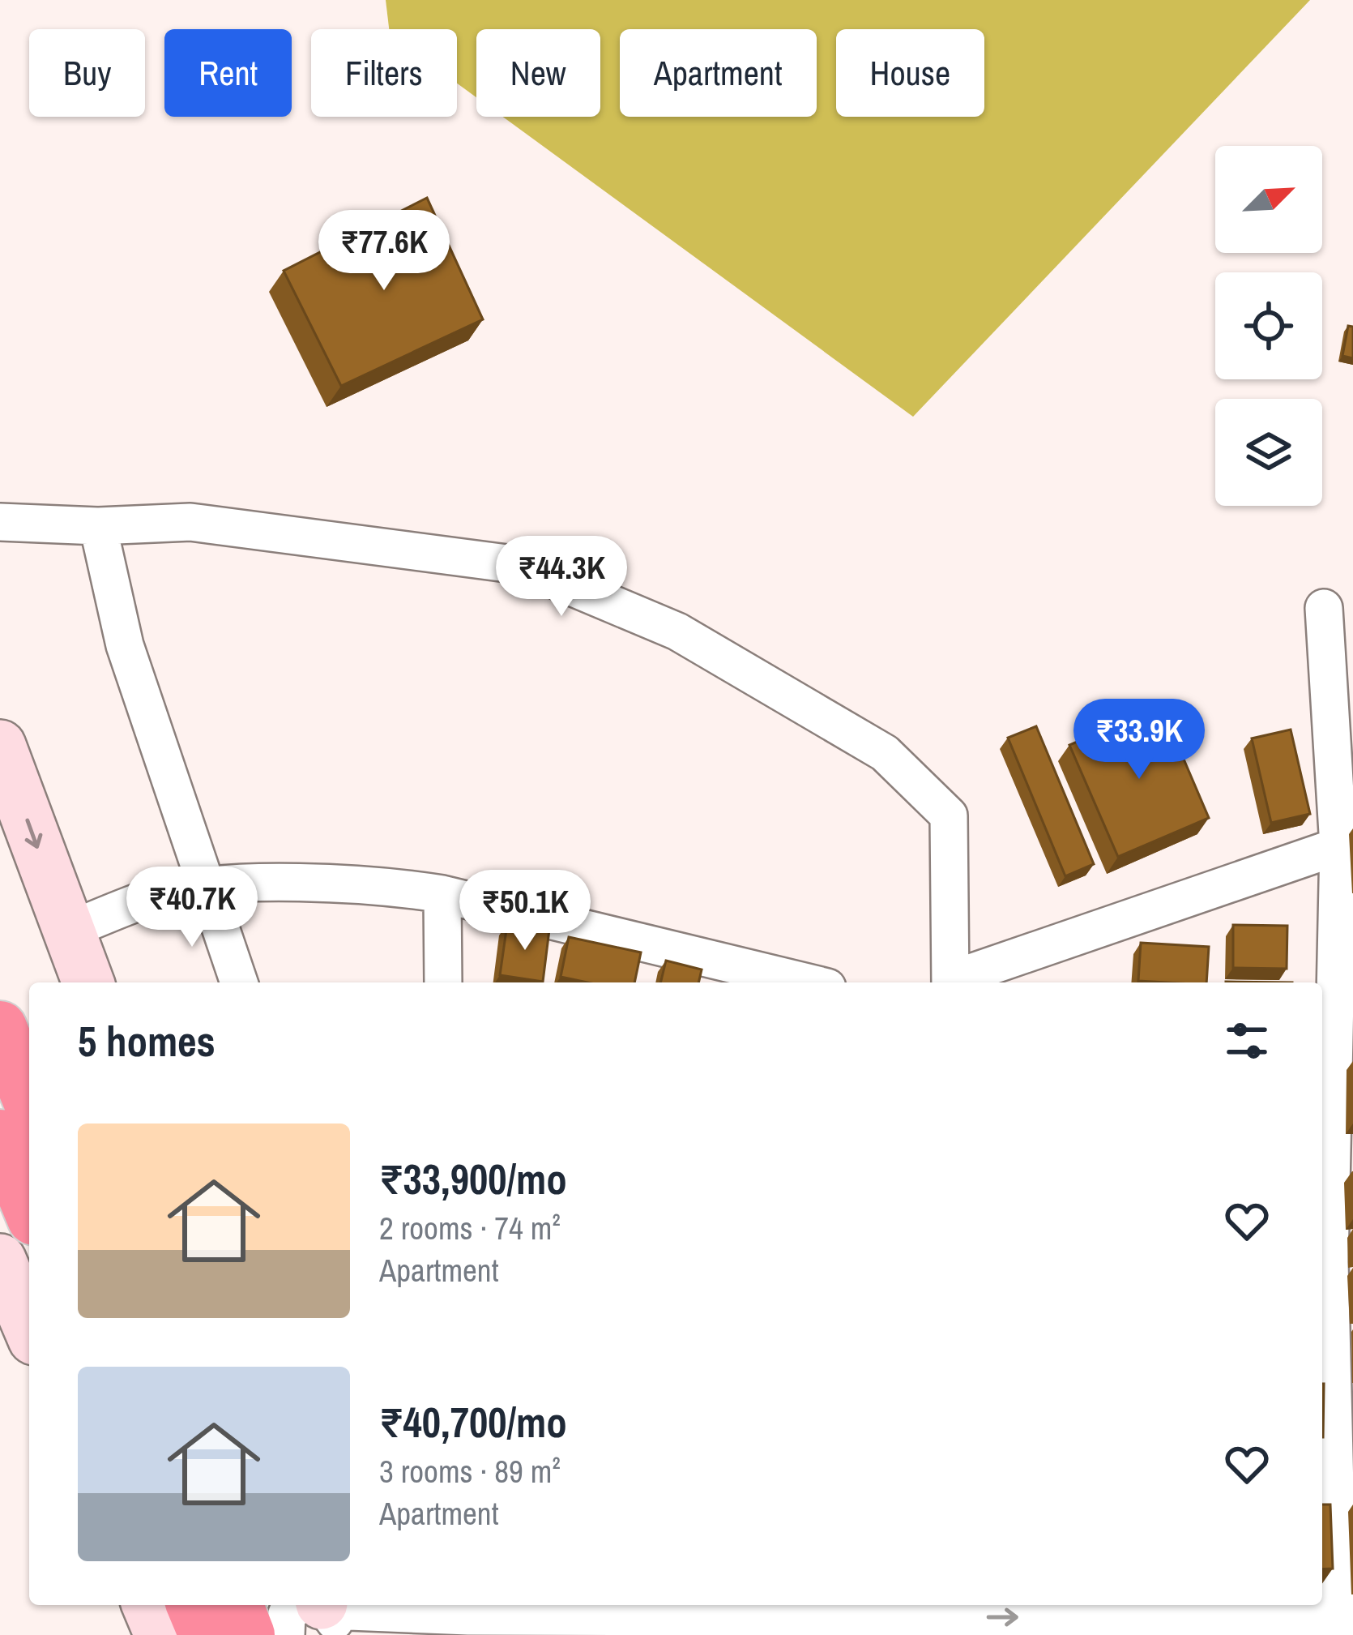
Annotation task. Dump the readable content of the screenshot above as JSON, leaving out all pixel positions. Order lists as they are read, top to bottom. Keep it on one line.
{"north":"top right","page":{"chip":["Buy","Rent","Filters","New","Apartment","House"],"price":["₹77.6K","₹44.3K","₹33.9K","₹40.7K","₹50.1K"],"heading":"5 homes","list":[{"name":"₹33,900/mo","note":"2 rooms · 74 m² · Apartment"},{"name":"₹40,700/mo","note":"3 rooms · 89 m² · Apartment"}]}}
